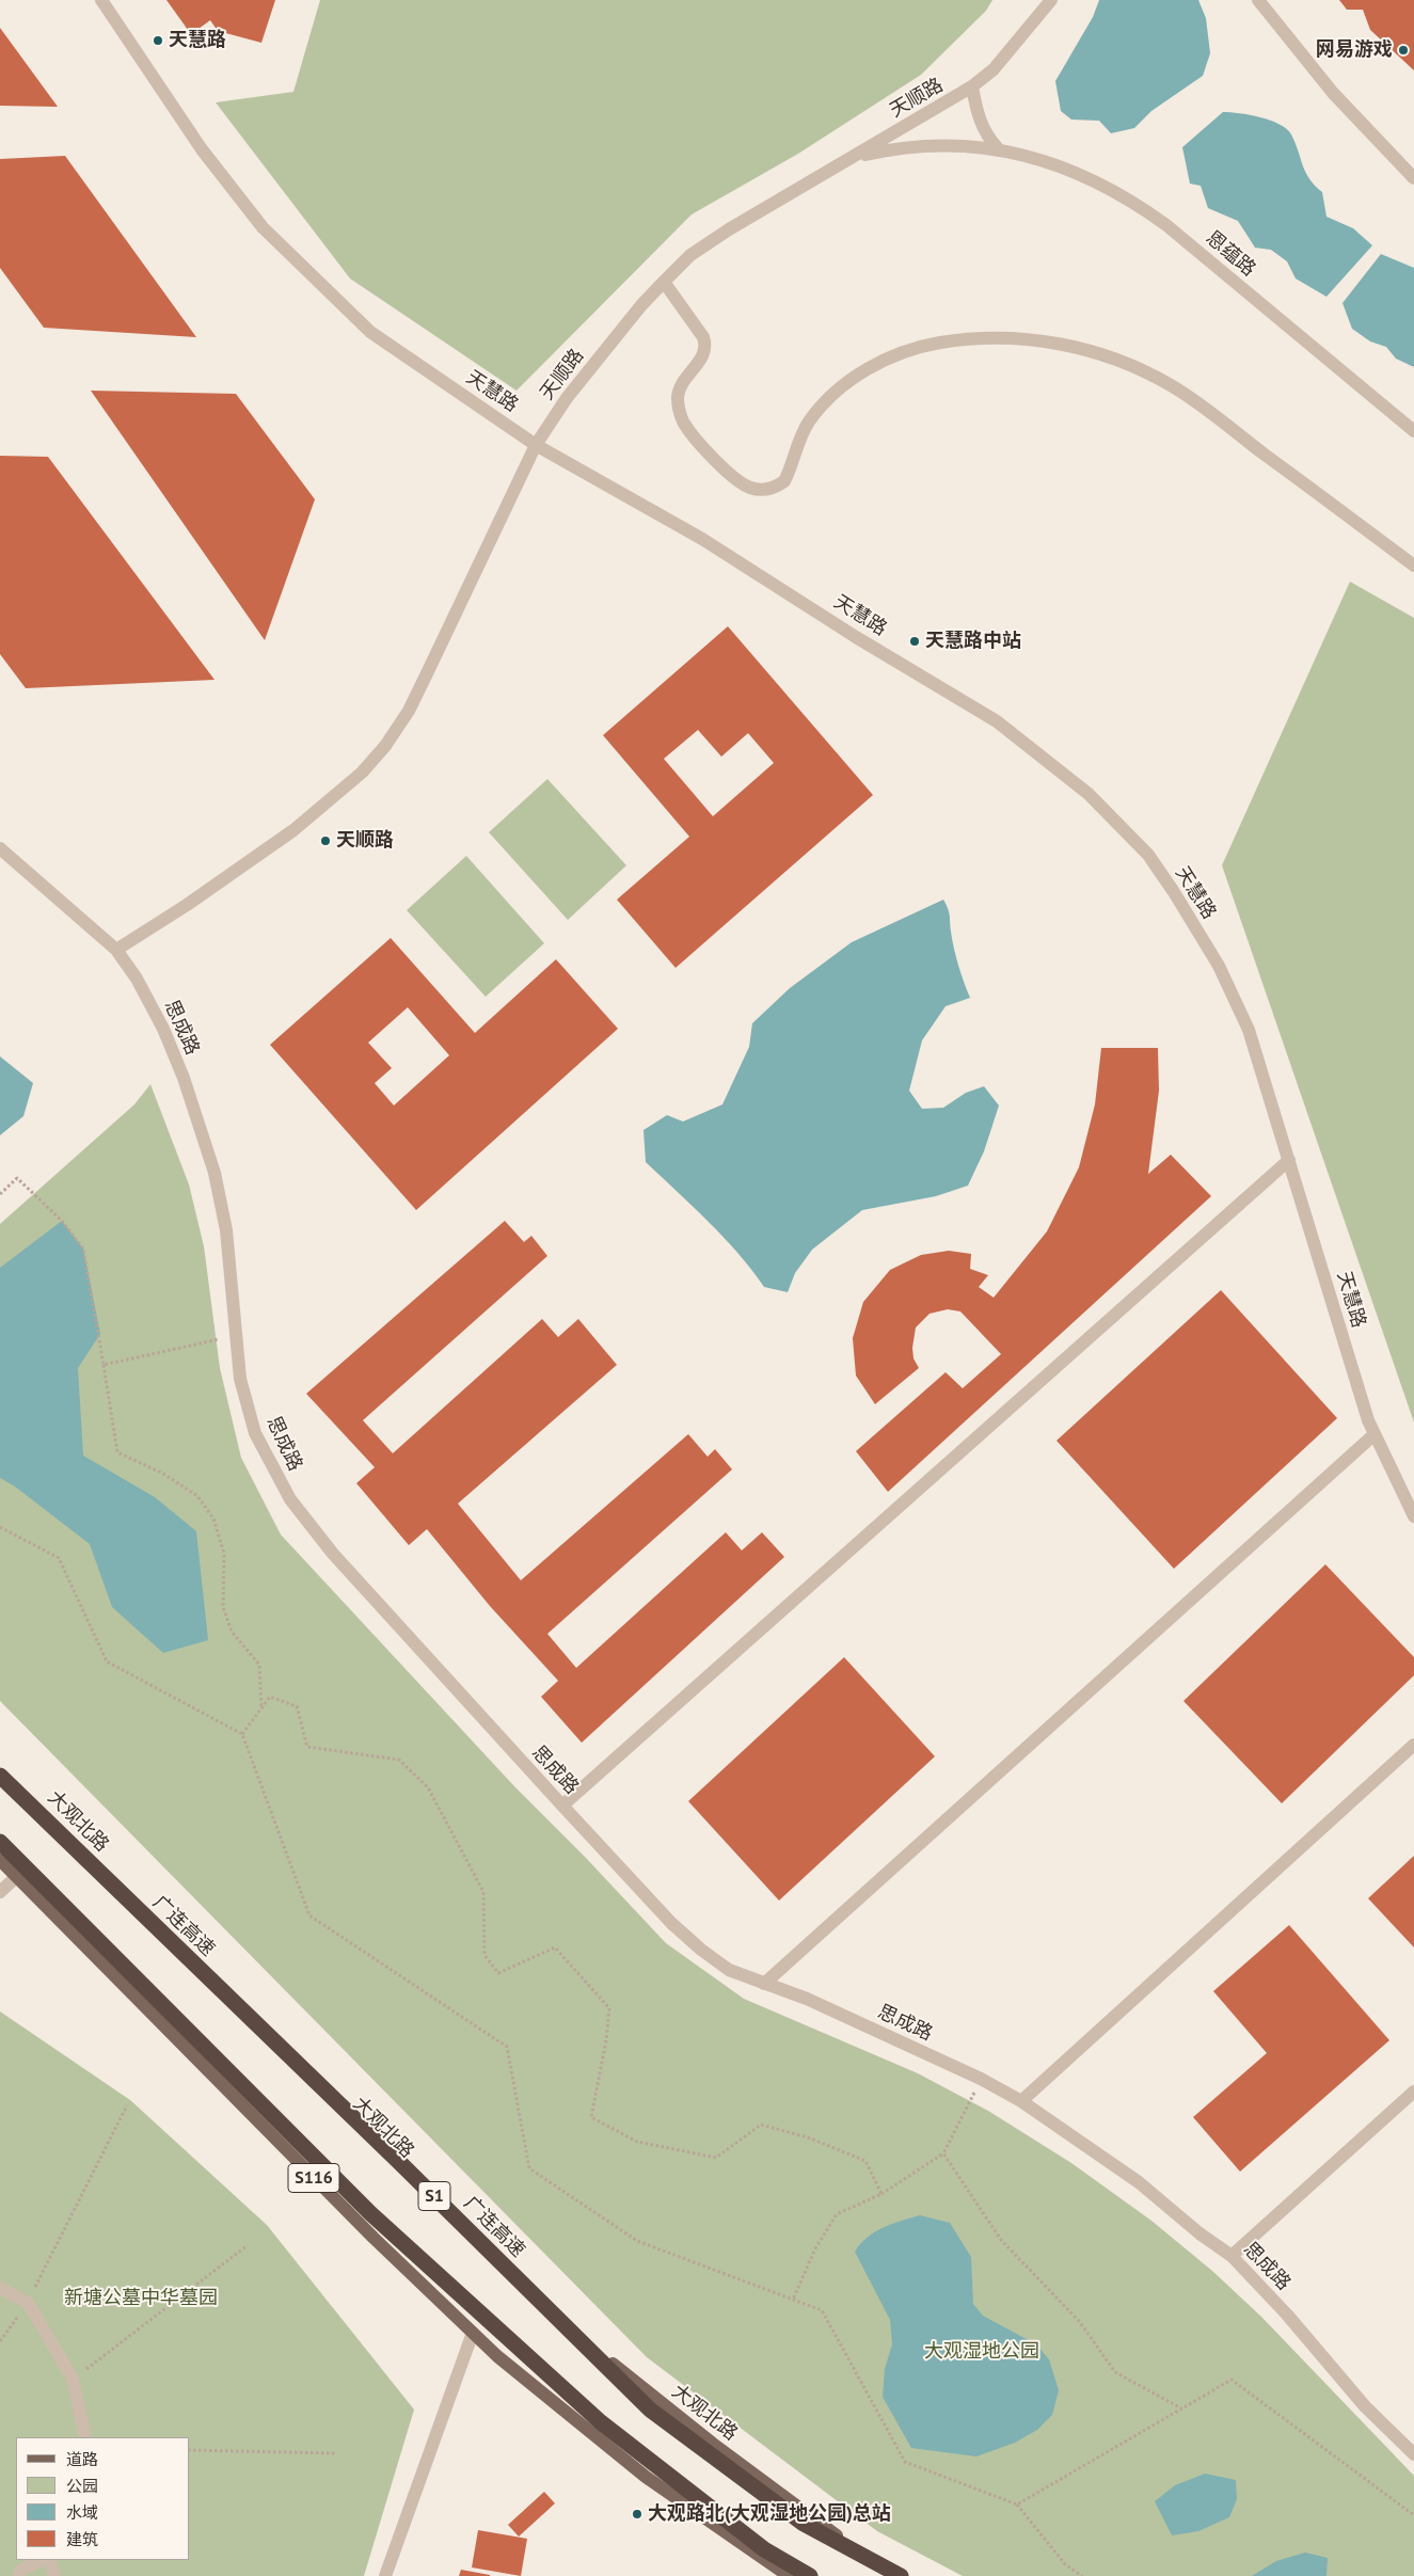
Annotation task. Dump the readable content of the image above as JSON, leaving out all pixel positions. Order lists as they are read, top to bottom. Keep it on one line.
{"streets":{"highway":["广连高速","S1"],"main road":["大观北路","S116"],"street":["天顺路","恩蕴路","天慧路","思成路"]},"crossings":[["天顺路","恩蕴路"],["天顺路","天慧路"],["天顺路","思成路"]],"parks":["新塘公墓中华墓园","大观湿地公园"],"places":["天慧路","网易游戏","天慧路中站","天顺路","大观路北(大观湿地公园)总站"],"legend":["道路","公园","水域","建筑"]}
